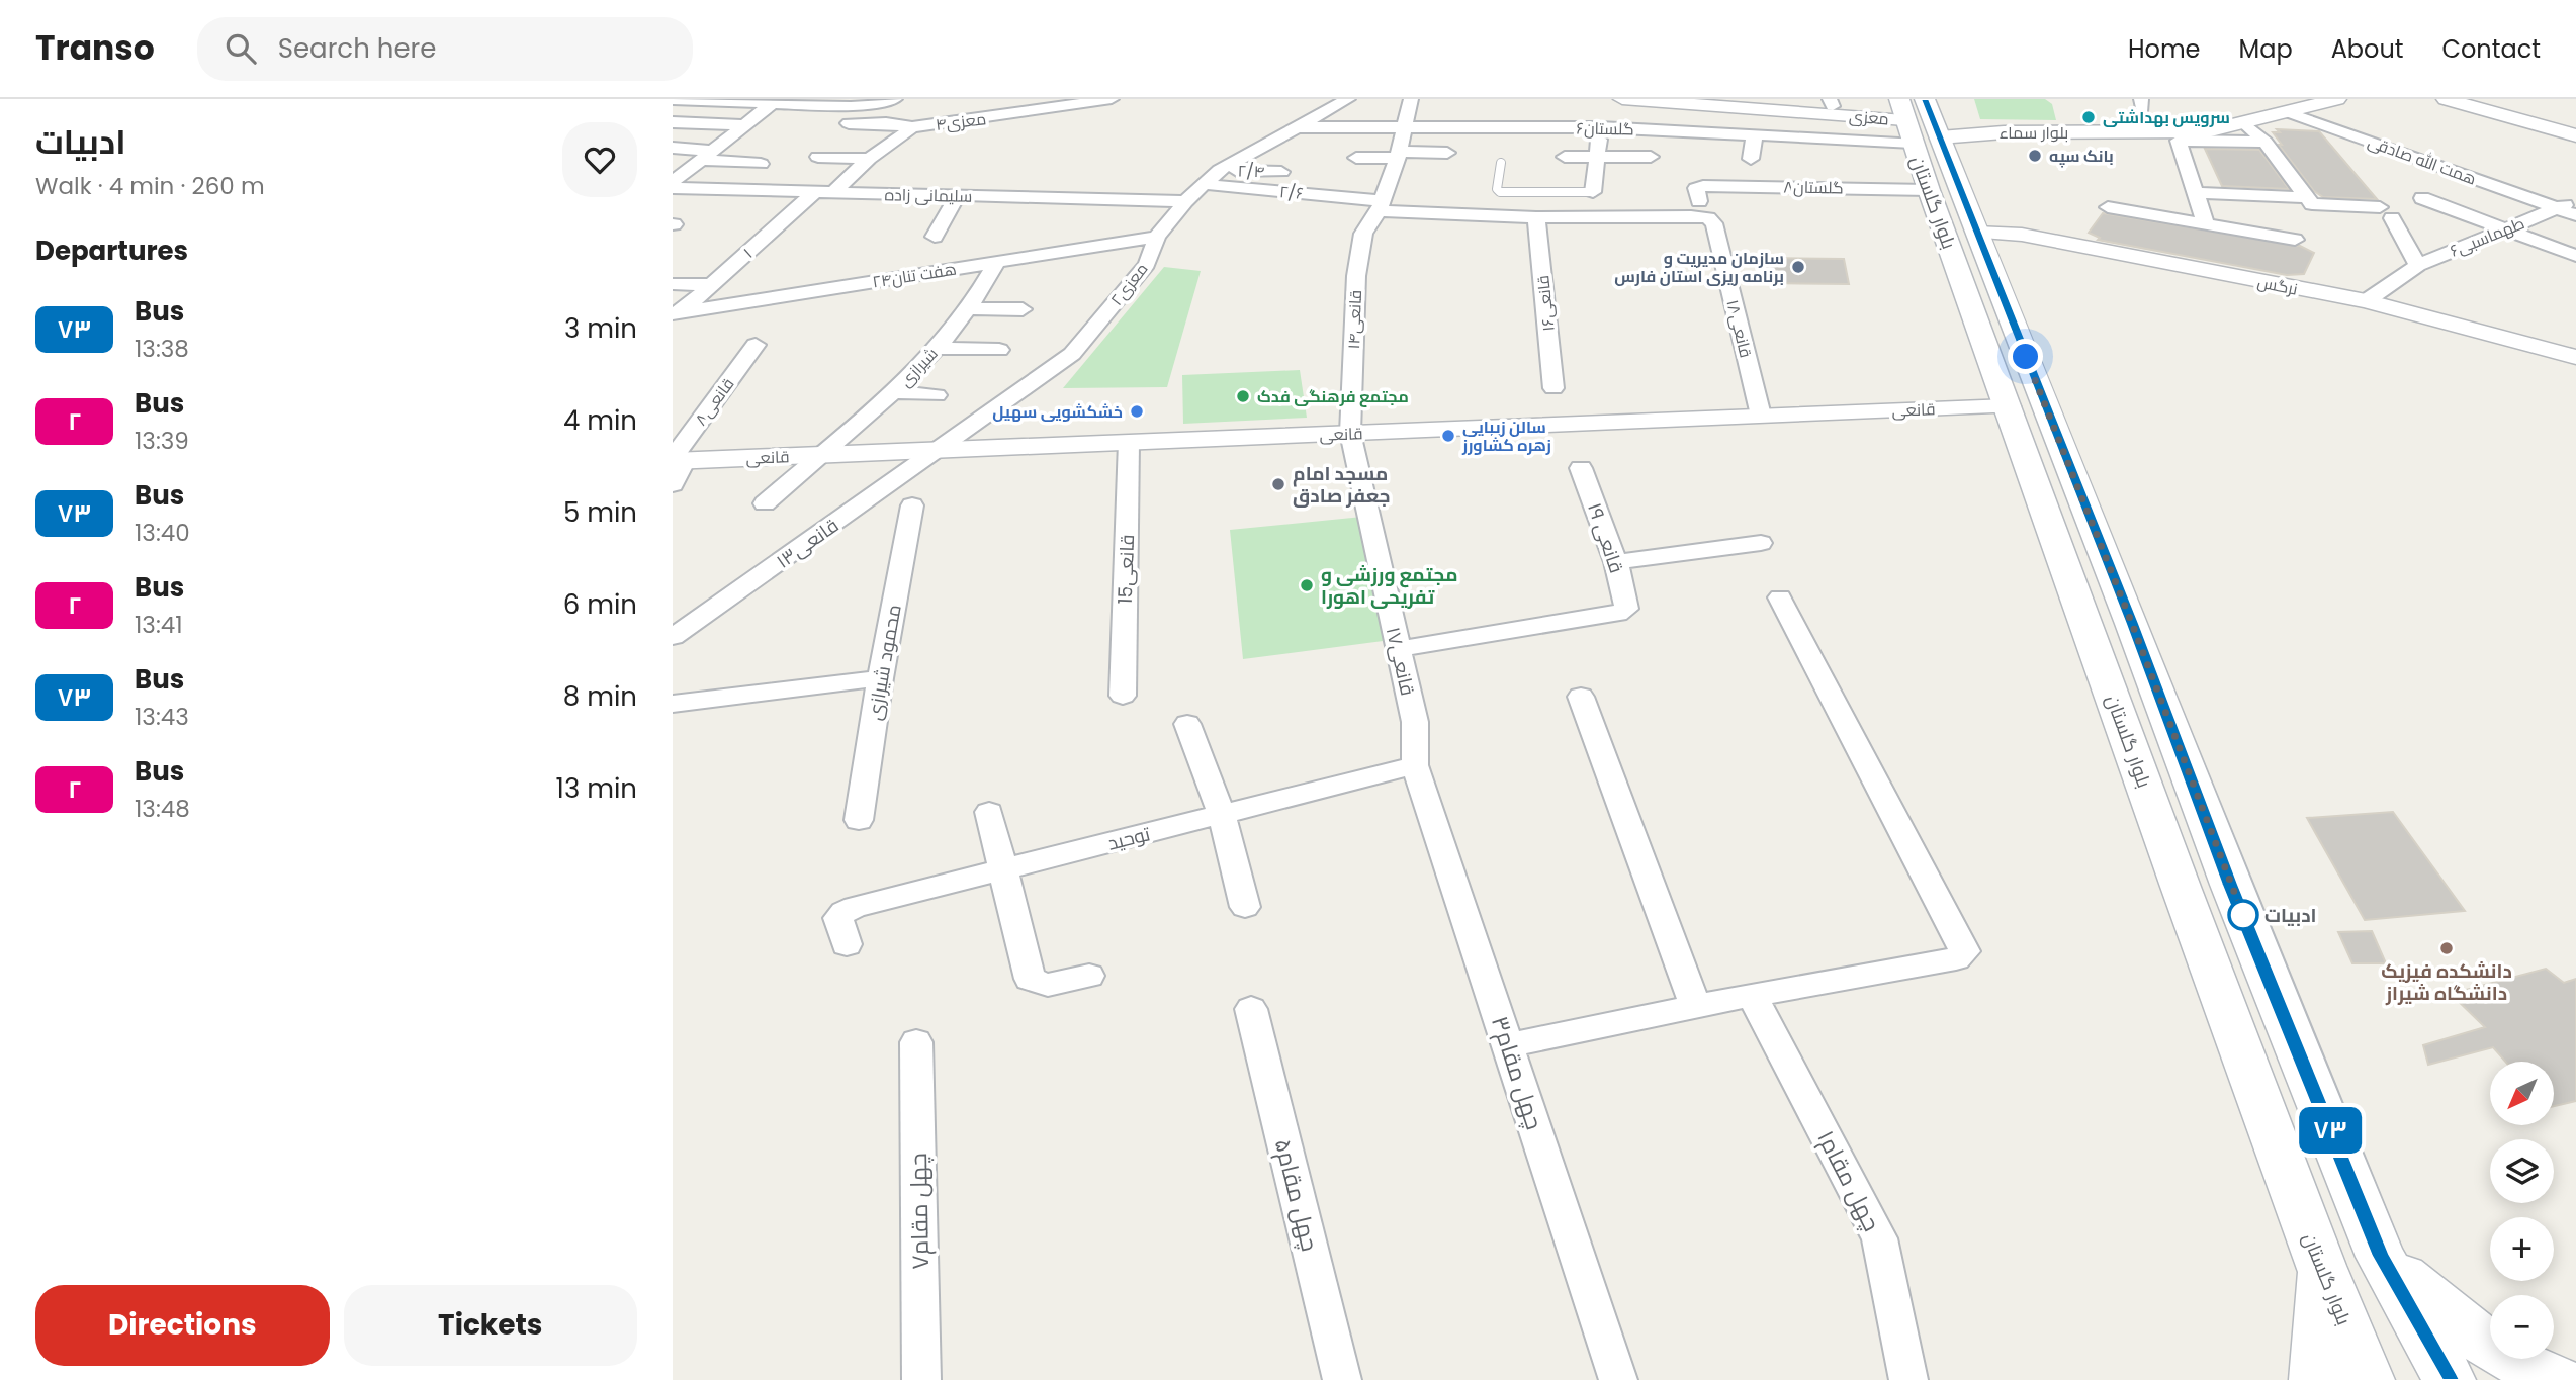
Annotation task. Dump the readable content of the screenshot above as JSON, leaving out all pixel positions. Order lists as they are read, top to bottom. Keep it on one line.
{"streets":{"main road":["بلوار گلستان"],"street":["معزی","۴معزی","گلستان۶","بلوار سماء","همت الله صادقی","۲/۴","گلستان۸","۲/۶","سلیمانی زاده","۶طهماسبی","۱","هفت تنان۲۴","۲معزی","نرگس","۱۶قانعی","۱۴قانعی","۱۸قانعی","شیرازی","۸قانعی","قانعی","قانعی ۱۹","۱۳قانعی","15قانعی","۱۷قانعی","محمود شیرازی","توحید","چهل مقام۳","چهل مقام۱","چهل مقام۵","چهل مقام۷"]},"crossings":[["معزی","گلستان۶"],["معزی","بلوار سماء"],["معزی","بلوار گلستان"],["۴معزی","سلیمانی زاده"],["گلستان۶","بلوار سماء"],["گلستان۶","بلوار گلستان"],["گلستان۶","۲معزی"],["گلستان۶","۱۴قانعی"],["بلوار سماء","همت الله صادقی"],["بلوار سماء","بلوار گلستان"],["همت الله صادقی","۶طهماسبی"],["۲/۴","۲معزی"],["گلستان۸","۲/۶"],["گلستان۸","بلوار گلستان"],["گلستان۸","۱۸قانعی"],["۲/۶","۲معزی"],["۲/۶","۱۶قانعی"],["۲/۶","۱۴قانعی"],["۲/۶","۱۸قانعی"],["سلیمانی زاده","۱"],["سلیمانی زاده","۲معزی"],["بلوار گلستان","نرگس"],["بلوار گلستان","قانعی"],["۶طهماسبی","نرگس"],["۱","هفت تنان۲۴"],["هفت تنان۲۴","۲معزی"],["هفت تنان۲۴","شیرازی"],["۲معزی","قانعی"],["۲معزی","۱۳قانعی"],["۱۴قانعی","قانعی"],["۱۴قانعی","۱۷قانعی"],["۱۸قانعی","قانعی"],["شیرازی","قانعی"],["۸قانعی","قانعی"],["قانعی","۱۳قانعی"],["قانعی","15قانعی"],["قانعی","۱۷قانعی"],["قانعی ۱۹","۱۷قانعی"],["۱۷قانعی","توحید"],["۱۷قانعی","چهل مقام۳"],["توحید","چهل مقام۳"]],"places":["سرویس بهداشتی","بانک سپه","سازمان مدیریت و برنامه ریزی استان فارس","مجتمع فرهنگی فدک","خشکشویی سهیل","سالن زیبایی زهره کشاورز","مسجد امام جعفر صادق","مجتمع ورزشی و تفریحی اهورا","ادبیات","دانشکده فیزیک دانشگاه شیراز"],"lines":["bus line ۷۳"],"north":"bottom left","page":{"header":"Transo","search":"Search here","nav":["Home","Map","About","Contact"],"heading":[["ادبیات","Walk · 4 min · 260 m"],"Departures"],"on_map":"۷۳","list":[{"mark":"۷۳","name":"Bus","note":"13:38","value":"3 min"},{"mark":"۲","name":"Bus","note":"13:39","value":"4 min"},{"mark":"۷۳","name":"Bus","note":"13:40","value":"5 min"},{"mark":"۲","name":"Bus","note":"13:41","value":"6 min"},{"mark":"۷۳","name":"Bus","note":"13:43","value":"8 min"},{"mark":"۲","name":"Bus","note":"13:48","value":"13 min"}],"map_buttons":["+","−"],"buttons":["Directions","Tickets"]}}
